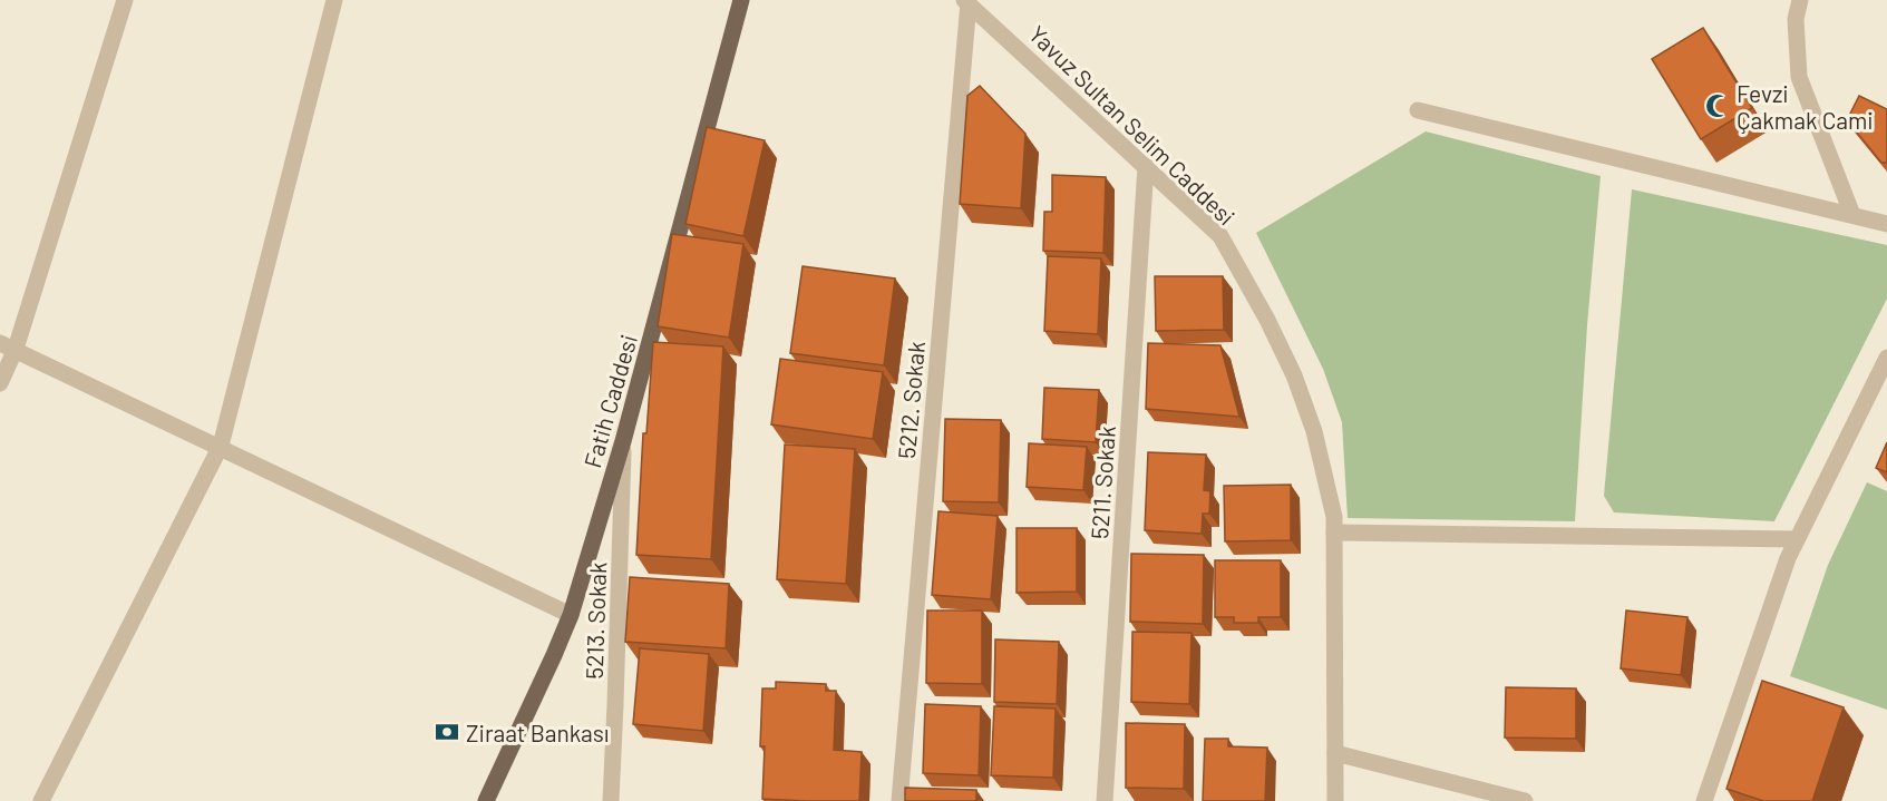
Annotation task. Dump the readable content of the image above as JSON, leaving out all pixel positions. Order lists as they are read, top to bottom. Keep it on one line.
{"streets":{"main road":["Fatih Caddesi"],"street":["Yavuz Sultan Selim Caddesi","5212. Sokak","5211. Sokak","5213. Sokak"]},"crossings":[["Yavuz Sultan Selim Caddesi","5212. Sokak"],["Yavuz Sultan Selim Caddesi","5211. Sokak"],["Fatih Caddesi","5213. Sokak"]],"places":{"mosque":["Fevzi Çakmak Cami"],"bank":["Ziraat Bankası"]}}
